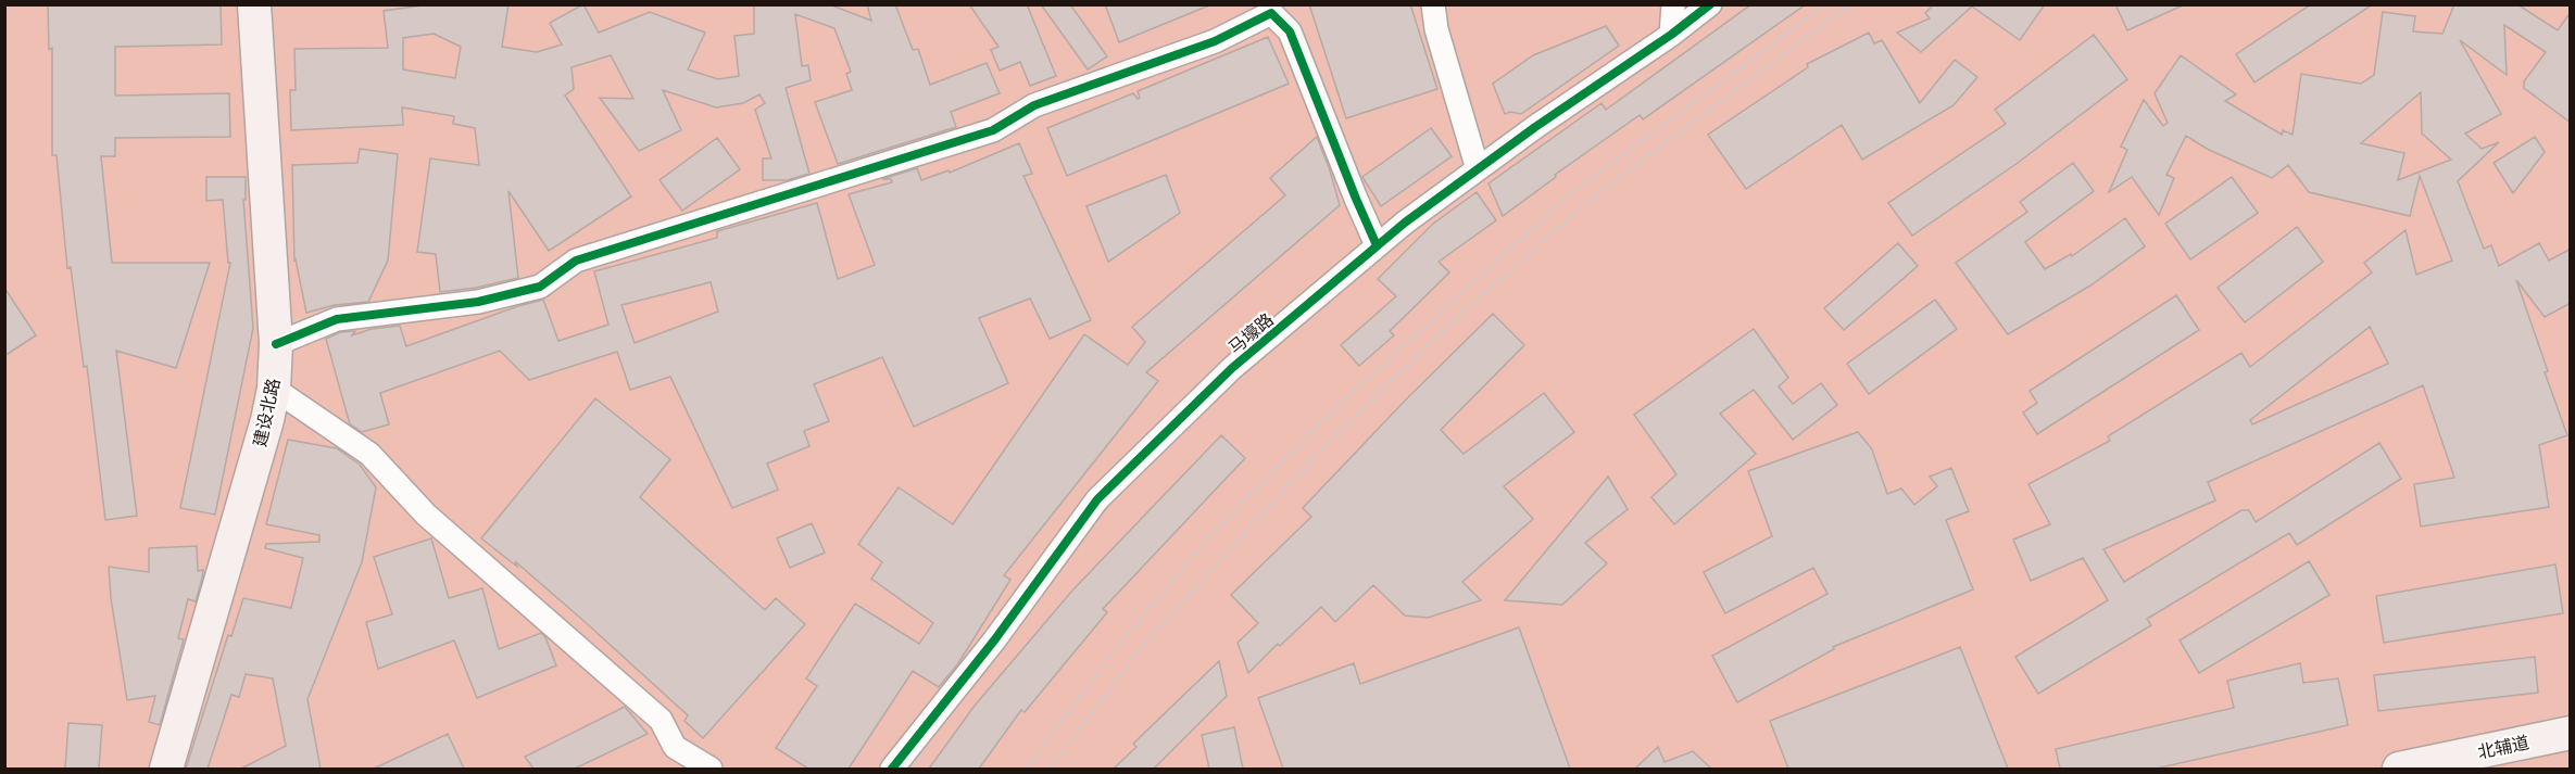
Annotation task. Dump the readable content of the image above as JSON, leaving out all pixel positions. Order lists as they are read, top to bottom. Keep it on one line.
{"streets":{"main road":["建设北路","北辅道"],"street":["马壕路"]}}
